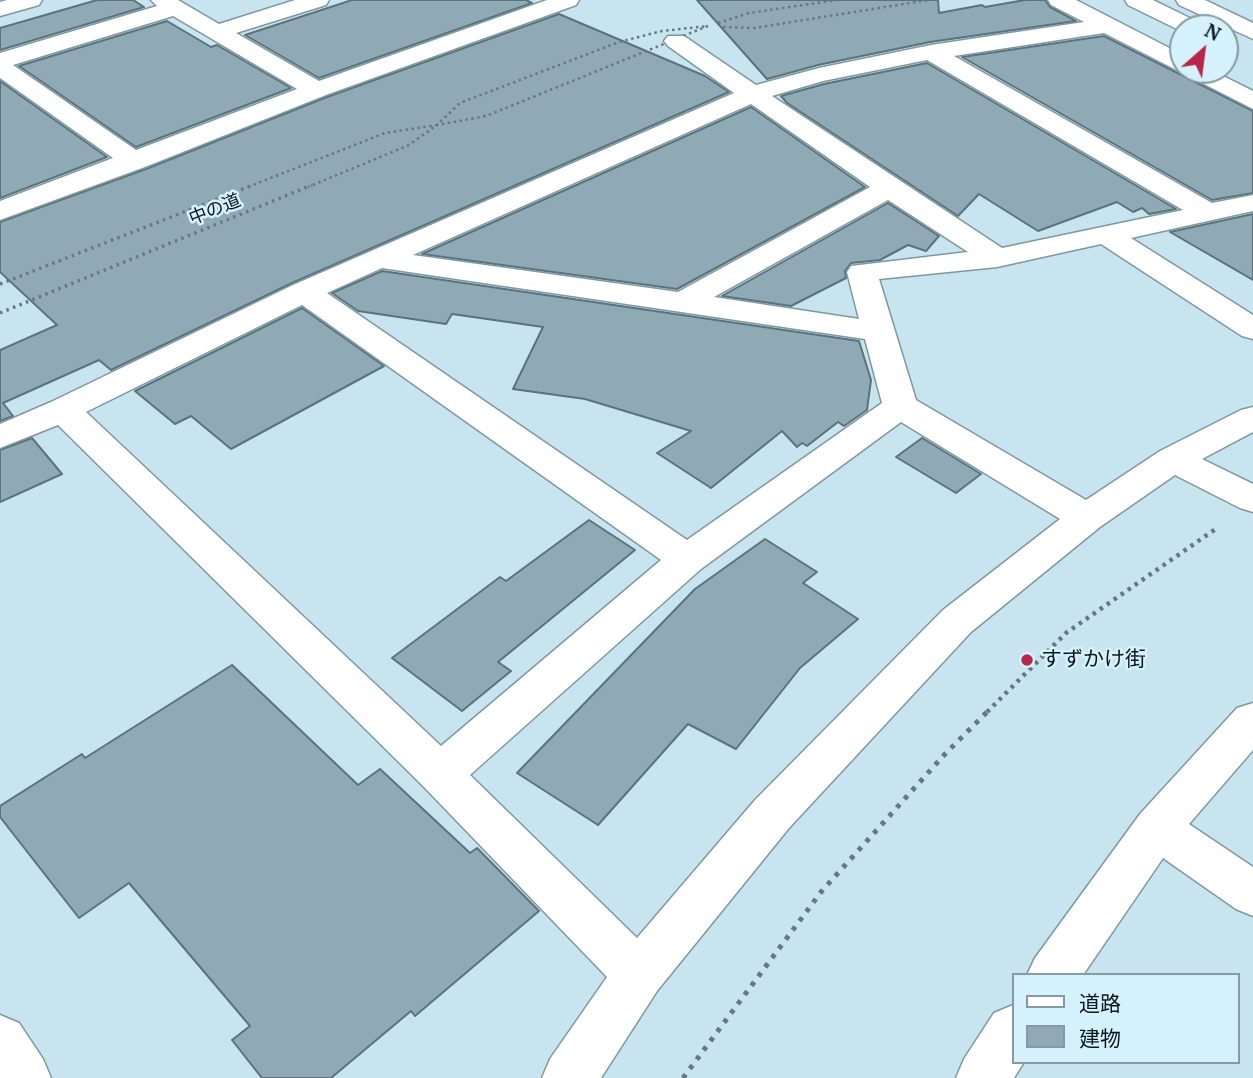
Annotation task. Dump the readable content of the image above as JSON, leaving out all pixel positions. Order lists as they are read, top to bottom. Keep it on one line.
{"streets":{"path":["中の道"]},"places":["すずかけ街"],"legend":["道路","建物"],"north":"top right"}
